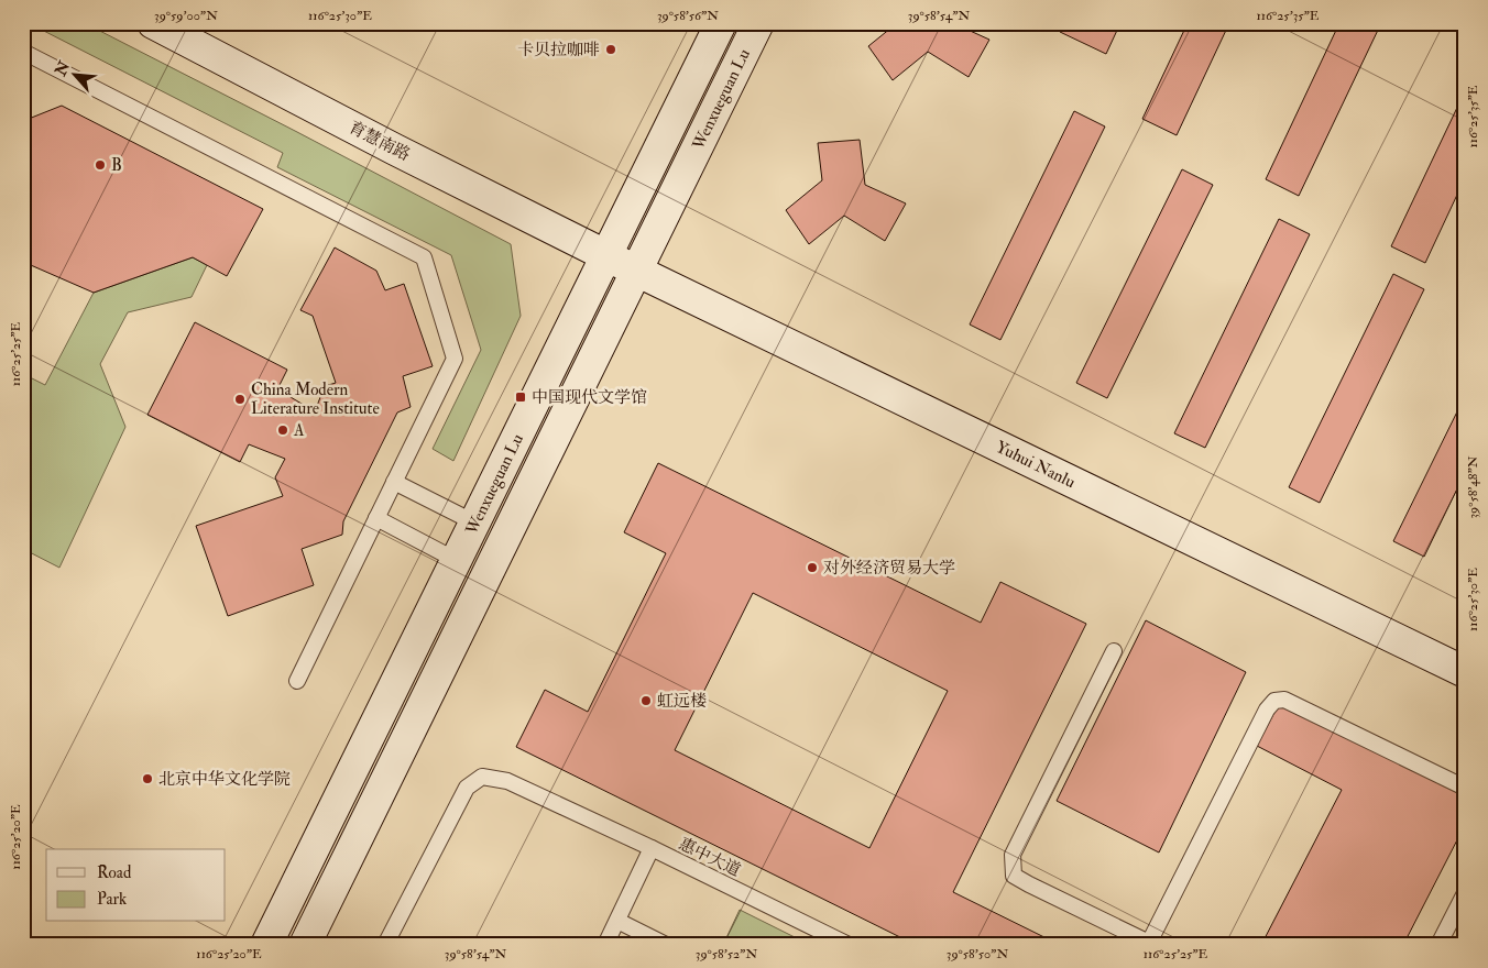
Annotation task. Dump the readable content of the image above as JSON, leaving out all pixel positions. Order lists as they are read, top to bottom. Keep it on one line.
{"streets":{"main road":["Wenxueguan Lu","育慧南路","Yuhui Nanlu"],"lane":["惠中大道"]},"crossings":[["Wenxueguan Lu","育慧南路"],["Wenxueguan Lu","Yuhui Nanlu"],["育慧南路","Yuhui Nanlu"]],"places":{"other":["卡贝拉咖啡","B","China Modern Literature Institute","A","对外经济贸易大学","虹远楼","北京中华文化学院"],"transit":["中国现代文学馆"]},"legend":["Road","Park"],"north":"top left","coordinates":["39°59'00\"N","116°25'30\"E","39°58'56\"N","39°58'54\"N","116°25'35\"E","116°25'25\"E","39°58'48\"N","116°25'20\"E","39°58'52\"N","39°58'50\"N"]}
